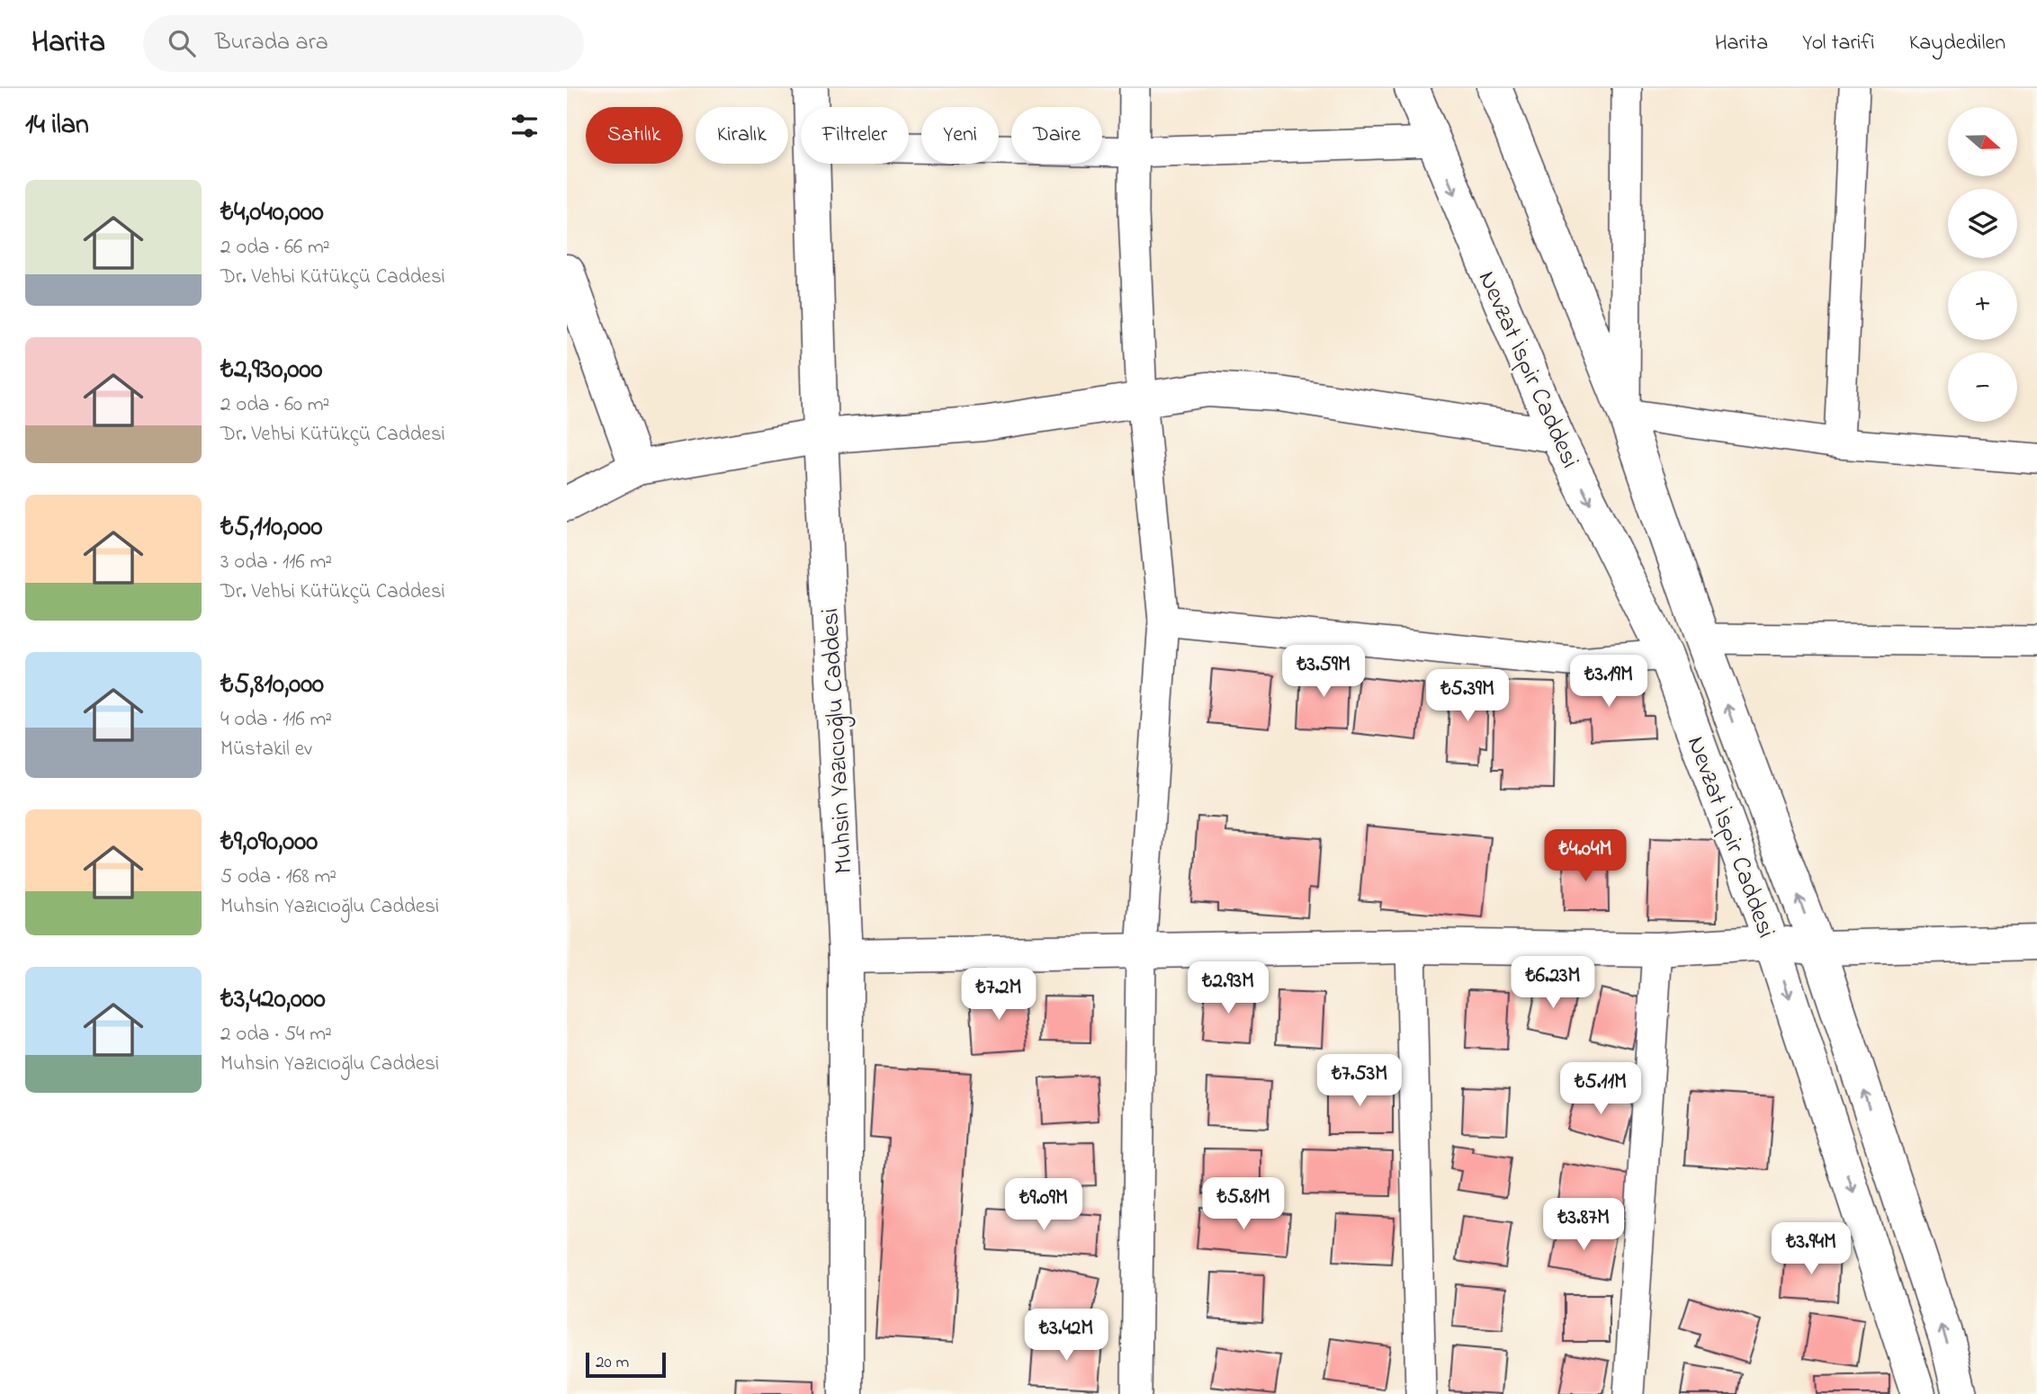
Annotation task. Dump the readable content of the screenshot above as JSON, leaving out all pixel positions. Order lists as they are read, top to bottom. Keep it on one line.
{"streets":{"street":["Nevzat İspir Caddesi","Muhsin Yazıcıoğlu Caddesi"]},"scale_bar":"20 m","north":"right","page":{"header":"Harita","search":"Burada ara","nav":["Harita","Yol tarifi","Kaydedilen"],"heading":"14 ilan","map_buttons":["+","−"],"chip":["Satılık","Kiralık","Filtreler","Yeni","Daire"],"list":[{"name":"₺4,040,000","note":"2 oda · 66 m² · Dr. Vehbi Kütükçü Caddesi"},{"name":"₺2,930,000","note":"2 oda · 60 m² · Dr. Vehbi Kütükçü Caddesi"},{"name":"₺5,110,000","note":"3 oda · 116 m² · Dr. Vehbi Kütükçü Caddesi"},{"name":"₺5,810,000","note":"4 oda · 116 m² · Müstakil ev"},{"name":"₺9,090,000","note":"5 oda · 168 m² · Muhsin Yazıcıoğlu Caddesi"},{"name":"₺3,420,000","note":"2 oda · 54 m² · Muhsin Yazıcıoğlu Caddesi"}],"price":["₺3.59M","₺3.19M","₺5.39M","₺4.04M","₺6.23M","₺2.93M","₺7.2M","₺7.53M","₺5.11M","₺5.81M","₺9.09M","₺3.87M","₺3.94M","₺3.42M"],"scale":"20 m"}}
